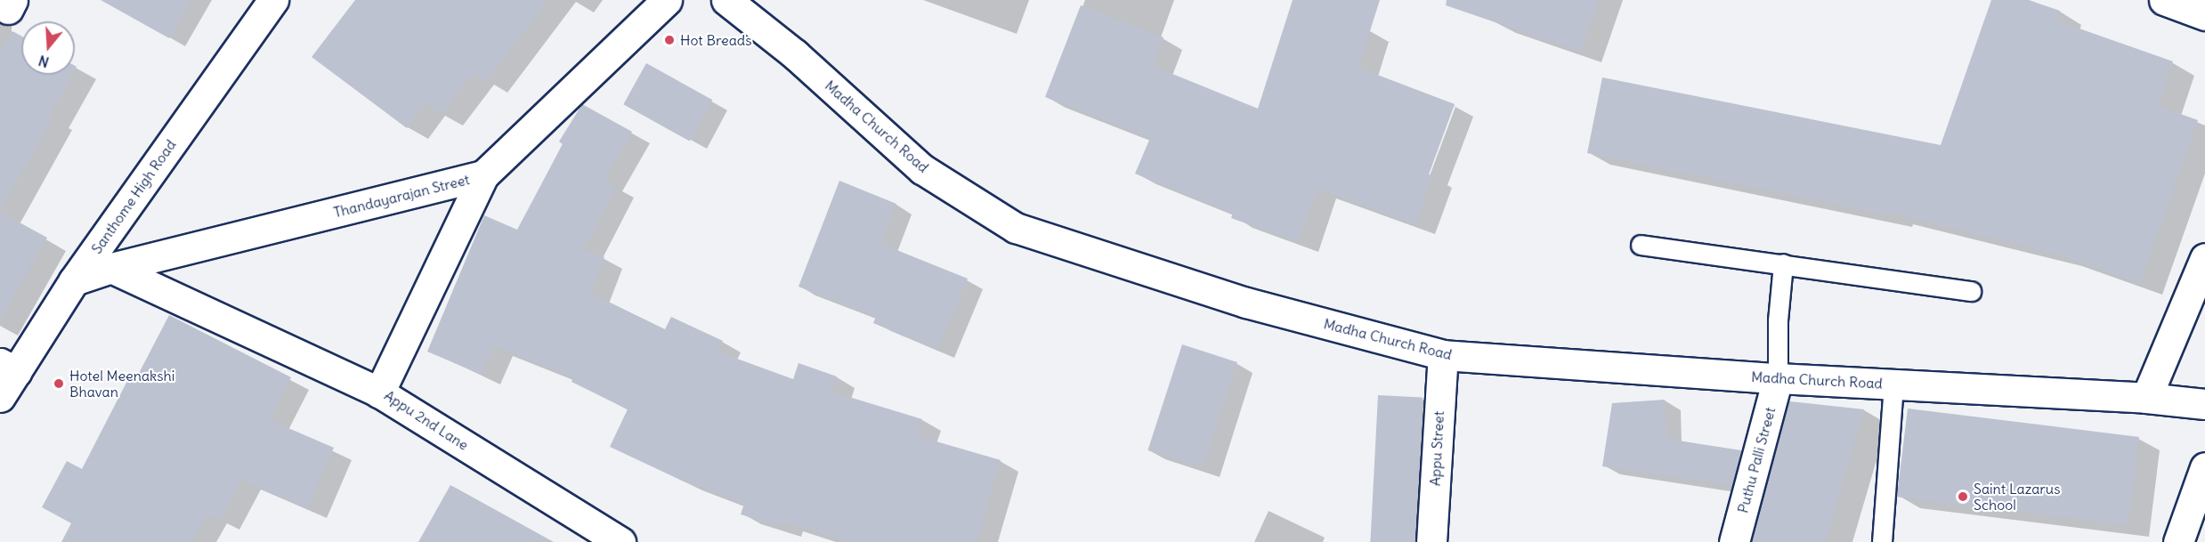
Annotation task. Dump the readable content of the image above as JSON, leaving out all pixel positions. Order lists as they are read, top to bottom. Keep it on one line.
{"streets":{"street":["Madha Church Road","Thandayarajan Street","Santhome High Road","Appu 2nd Lane","Appu Street","Puthu Palli Street"]},"crossings":[["Madha Church Road","Appu Street"],["Madha Church Road","Puthu Palli Street"],["Thandayarajan Street","Santhome High Road"],["Thandayarajan Street","Appu 2nd Lane"]],"places":["Hot Breads","Hotel Meenakshi Bhavan","Saint Lazarus School"],"north":"bottom"}
